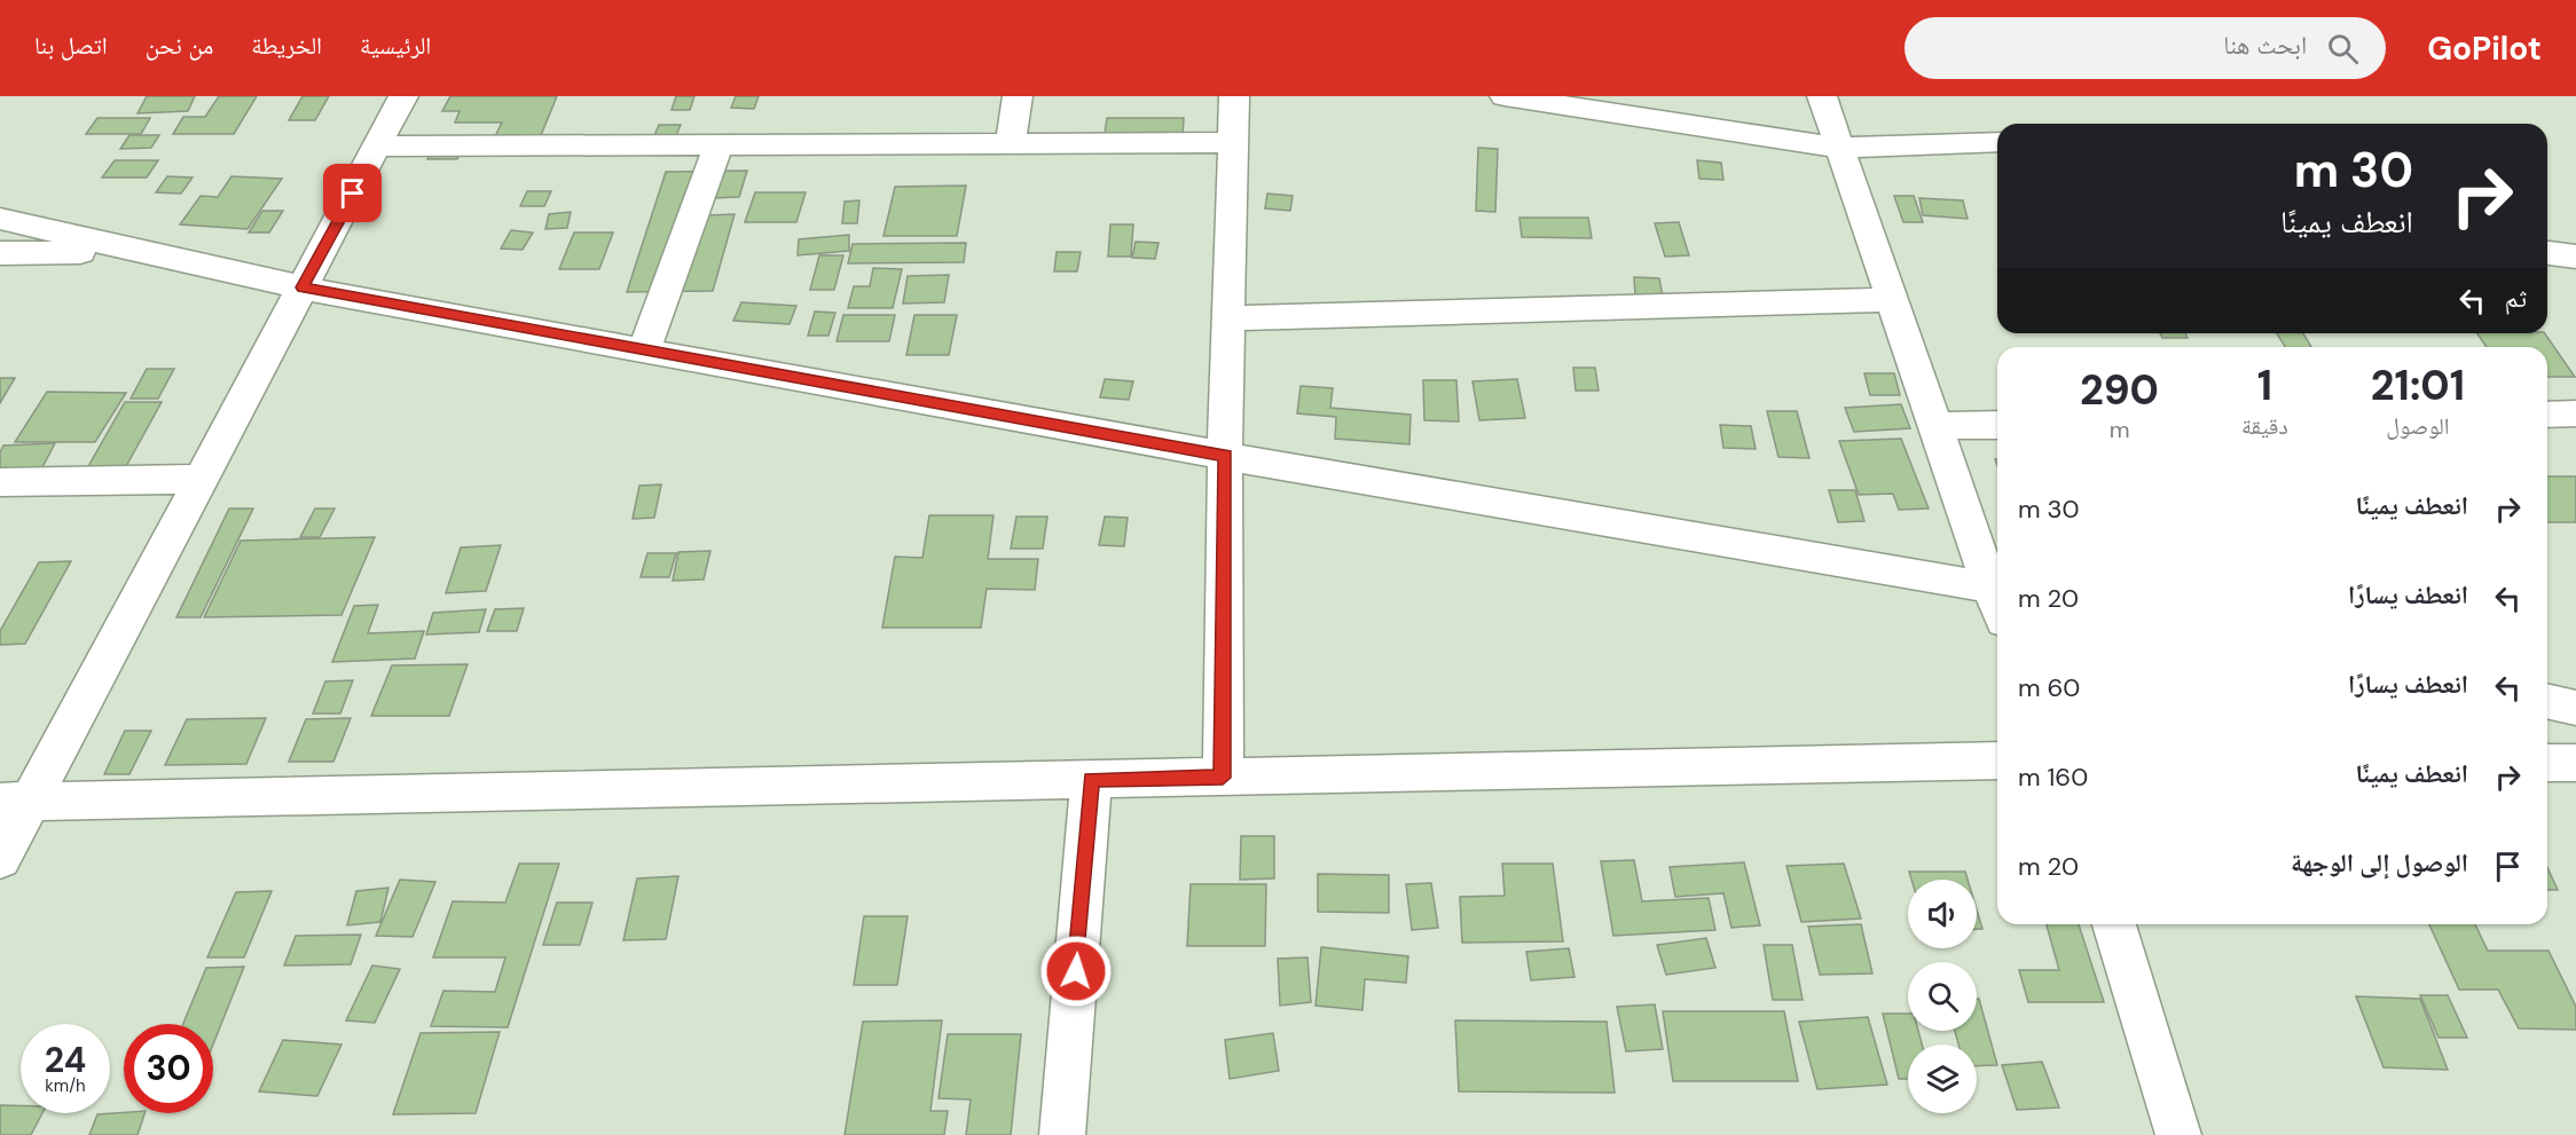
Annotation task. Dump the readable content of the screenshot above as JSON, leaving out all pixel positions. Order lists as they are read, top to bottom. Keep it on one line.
{"page":{"header":"GoPilot","search":"ابحث هنا","nav":["الرئيسية","الخريطة","من نحن","اتصل بنا"],"turn":["30 m","انعطف يمينًا"],"then":"ثم","eta":["21:01","الوصول","1","دقيقة","290","m"],"list":[{"name":"انعطف يمينًا","value":"30 m"},{"name":"انعطف يسارًا","value":"20 m"},{"name":"انعطف يسارًا","value":"60 m"},{"name":"انعطف يمينًا","value":"160 m"},{"name":"الوصول إلى الوجهة","value":"20 m"}],"speed":"24 km/h","limit":"30"}}
